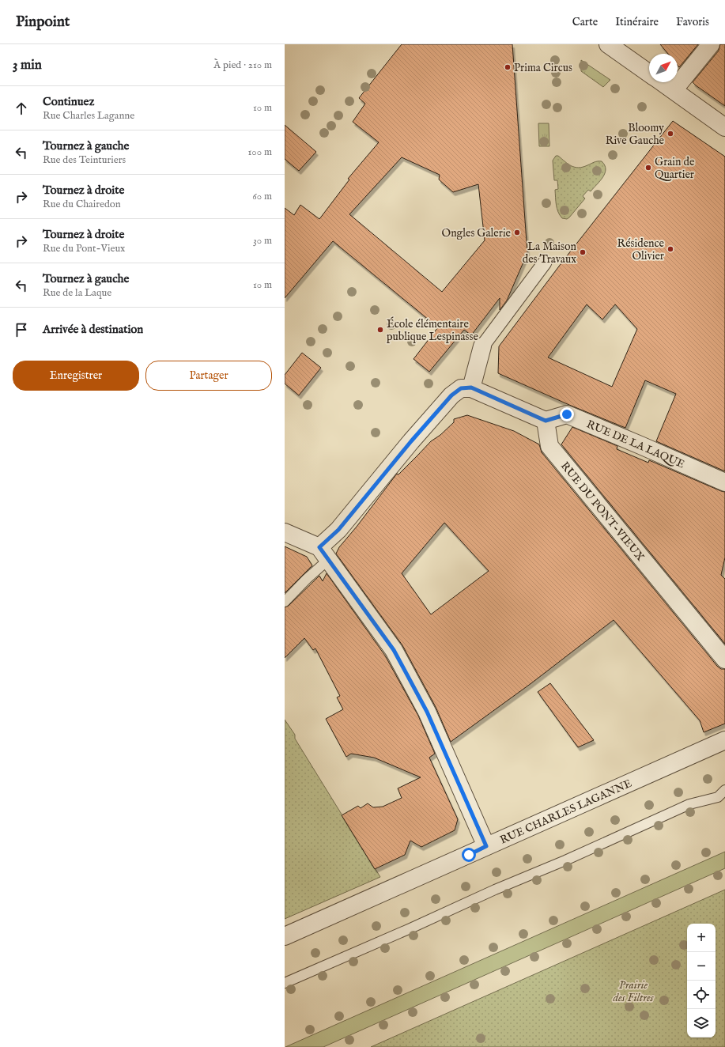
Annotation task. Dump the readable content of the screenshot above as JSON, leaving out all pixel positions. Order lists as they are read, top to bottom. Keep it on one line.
{"streets":{"street":["RUE DE LA LAQUE","RUE DU PONT-VIEUX","RUE CHARLES LAGANNE"]},"crossings":[["RUE DE LA LAQUE","RUE DU PONT-VIEUX"]],"parks":["Prairie des Filtres"],"places":["Prima Circus","Bloomy Rive Gauche","Grain de Quartier","Ongles Galerie","Résidence Olivier","La Maison des Travaux","École élémentaire publique Lespinasse"],"north":"top right","page":{"header":"Pinpoint","nav":["Carte","Itinéraire","Favoris"],"heading":["3 min","À pied · 210 m"],"list":[["Continuez","Rue Charles Laganne","10 m"],["Tournez à gauche","Rue des Teinturiers","100 m"],["Tournez à droite","Rue du Chairedon","60 m"],["Tournez à droite","Rue du Pont-Vieux","30 m"],["Tournez à gauche","Rue de la Laque","10 m"],"Arrivée à destination"],"buttons":["Enregistrer","Partager"],"map_buttons":["+","−"]}}
